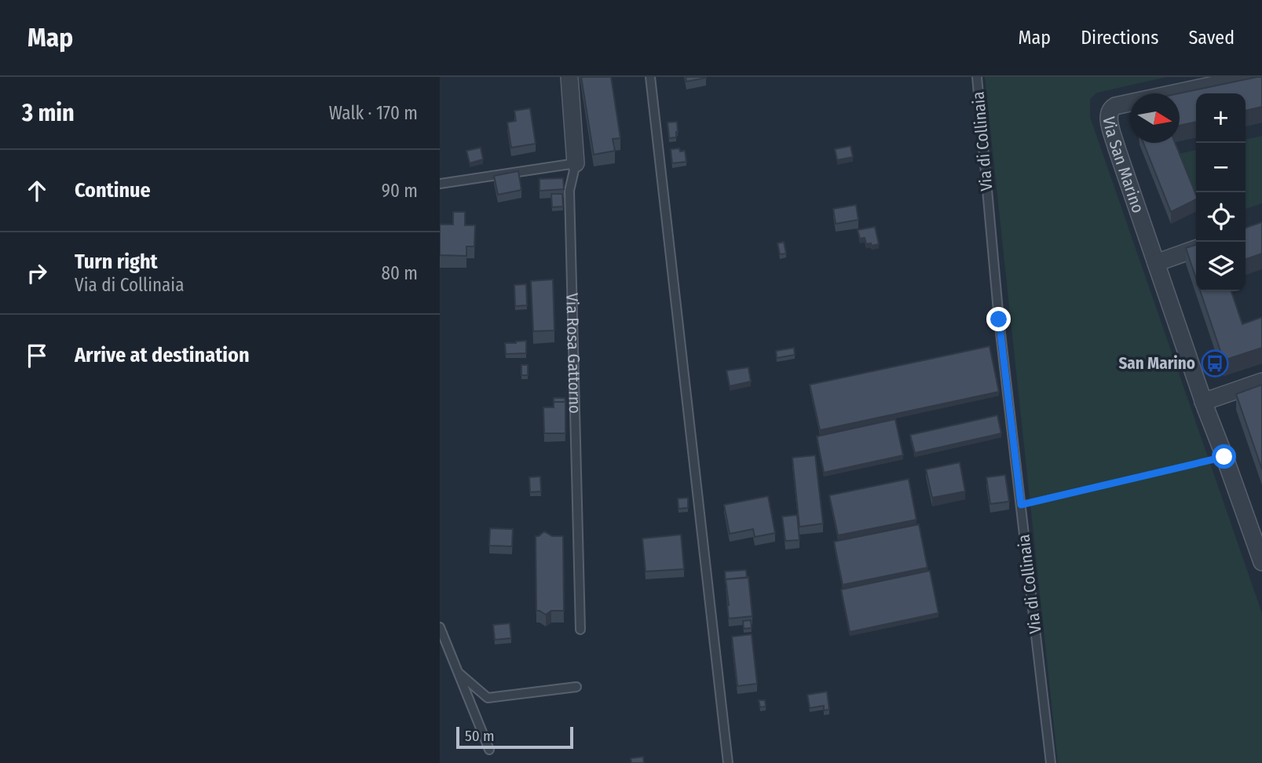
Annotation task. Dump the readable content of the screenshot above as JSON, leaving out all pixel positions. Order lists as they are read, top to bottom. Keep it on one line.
{"streets":{"street":["Via San Marino","Via Rosa Gattorno"],"lane":["Via di Collinaia"]},"places":{"bus stop":["San Marino"]},"scale_bar":"50 m","north":"right","page":{"header":"Map","nav":["Map","Directions","Saved"],"heading":["3 min","Walk · 170 m"],"map_buttons":["+","−"],"list":[["Continue","90 m"],["Turn right","Via di Collinaia","80 m"],"Arrive at destination"],"scale":"50 m"}}
